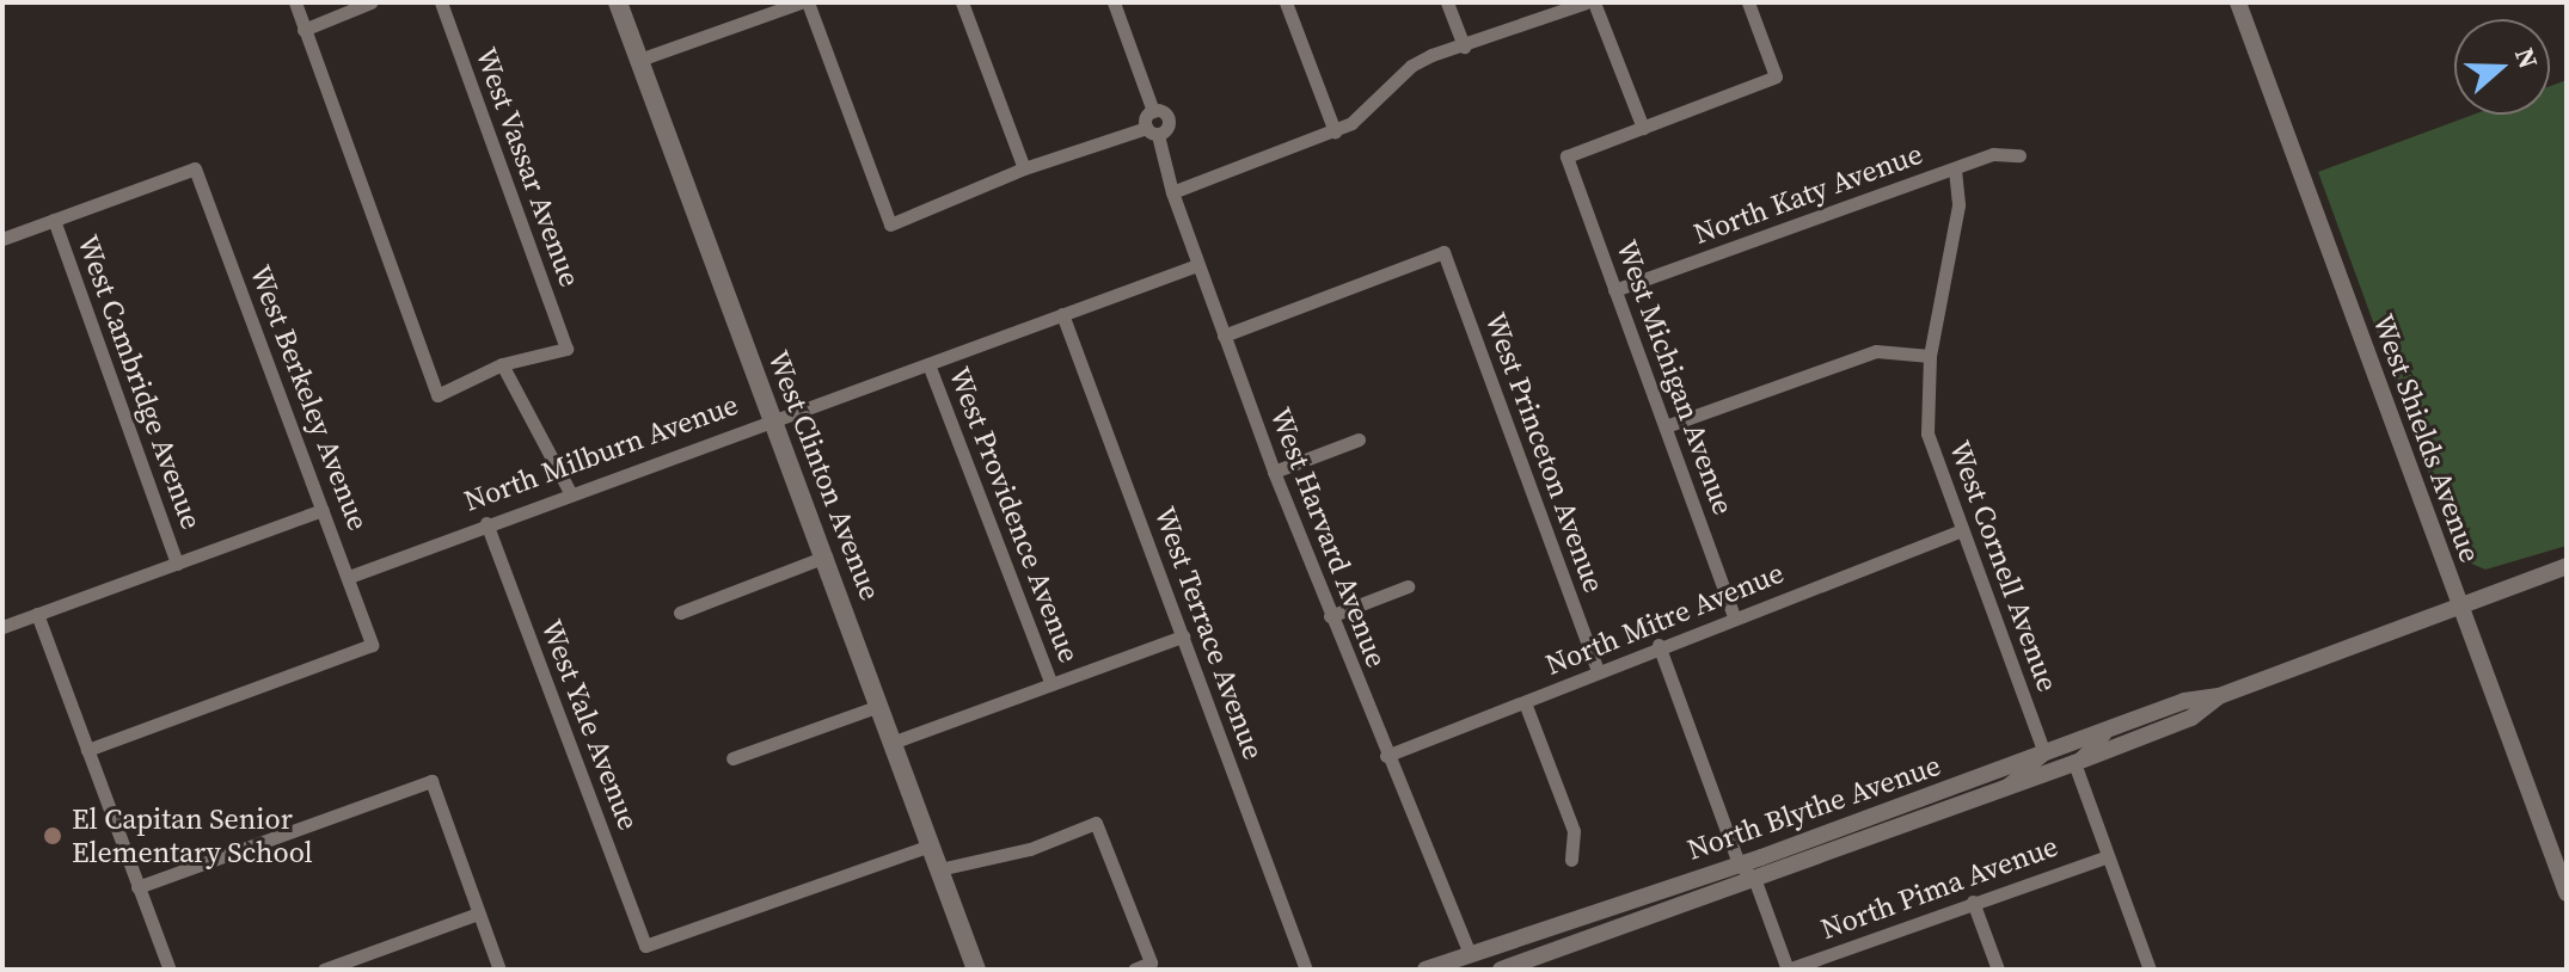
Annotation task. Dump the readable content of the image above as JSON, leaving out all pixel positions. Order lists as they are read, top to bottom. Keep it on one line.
{"streets":{"main road":["West Clinton Avenue"],"street":["West Vassar Avenue","North Katy Avenue","West Michigan Avenue","West Cambridge Avenue","West Berkeley Avenue","West Shields Avenue","North Milburn Avenue","West Princeton Avenue","West Providence Avenue","West Harvard Avenue","West Cornell Avenue","North Mitre Avenue","West Terrace Avenue","West Yale Avenue","North Blythe Avenue","North Pima Avenue"]},"crossings":[["North Katy Avenue","West Michigan Avenue"],["North Katy Avenue","West Cornell Avenue"],["West Michigan Avenue","North Mitre Avenue"],["West Cambridge Avenue","West Berkeley Avenue"],["West Berkeley Avenue","North Milburn Avenue"],["West Shields Avenue","North Blythe Avenue"],["North Milburn Avenue","West Clinton Avenue"],["North Milburn Avenue","West Providence Avenue"],["North Milburn Avenue","West Harvard Avenue"],["North Milburn Avenue","West Terrace Avenue"],["North Milburn Avenue","West Yale Avenue"],["West Princeton Avenue","West Harvard Avenue"],["West Princeton Avenue","North Mitre Avenue"],["West Clinton Avenue","West Yale Avenue"],["West Harvard Avenue","North Mitre Avenue"],["West Harvard Avenue","North Blythe Avenue"],["West Cornell Avenue","North Mitre Avenue"],["West Cornell Avenue","North Blythe Avenue"]],"places":["El Capitan Senior Elementary School"],"north":"right"}
